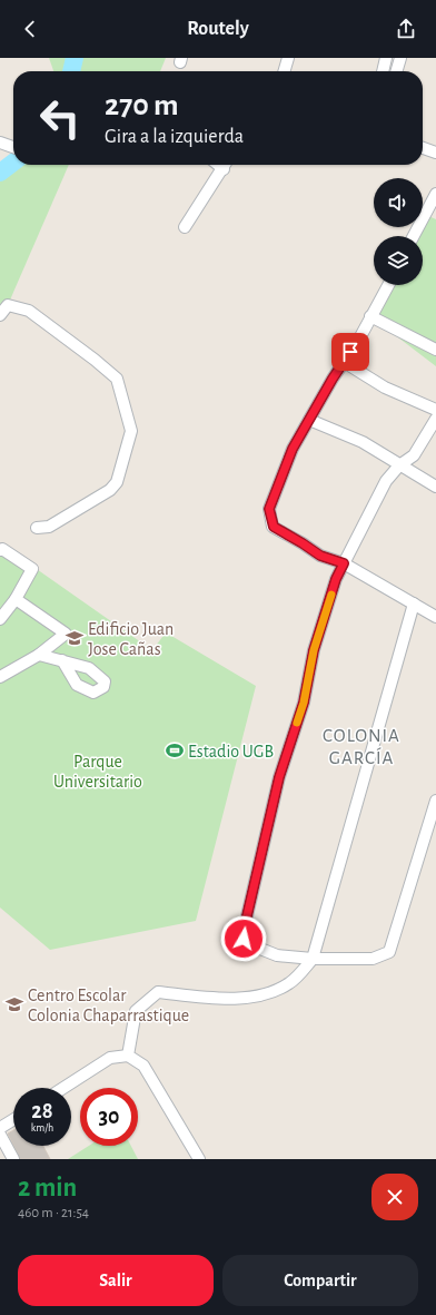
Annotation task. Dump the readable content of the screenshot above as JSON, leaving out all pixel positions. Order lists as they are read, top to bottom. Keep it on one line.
{"districts":["COLONIA GARCÍA"],"parks":["Parque Universitario"],"places":{"school or university":["Edificio Juan Jose Cañas","Centro Escolar Colonia Chaparrastique"],"sports":["Estadio UGB"]},"page":{"header":"Routely","turn":["270 m","Gira a la izquierda"],"speed":"28 km/h","limit":"30","heading":["2 min","460 m · 21:54"],"buttons":["Salir","Compartir"]}}
